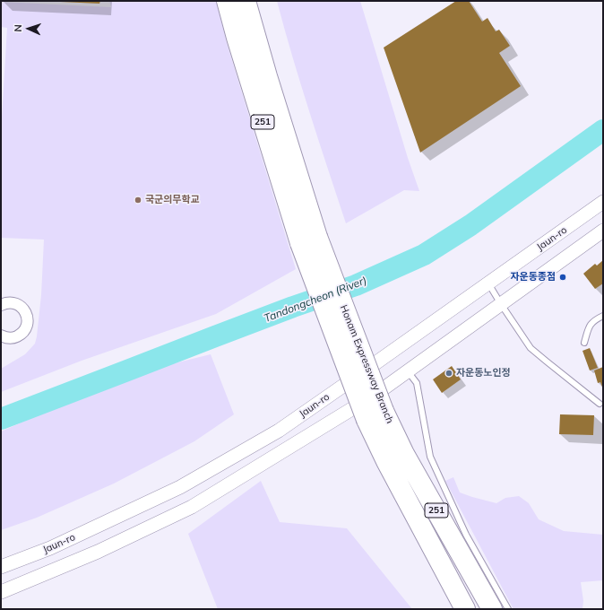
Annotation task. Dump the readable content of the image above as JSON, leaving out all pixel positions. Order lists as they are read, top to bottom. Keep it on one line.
{"streets":{"highway":["251","Honam Expressway Branch"],"street":["Jaun-ro"]},"water":["Tandongcheon (River)"],"places":["국군의무학교","자운동종점","자운동노인정"],"north":"left"}
